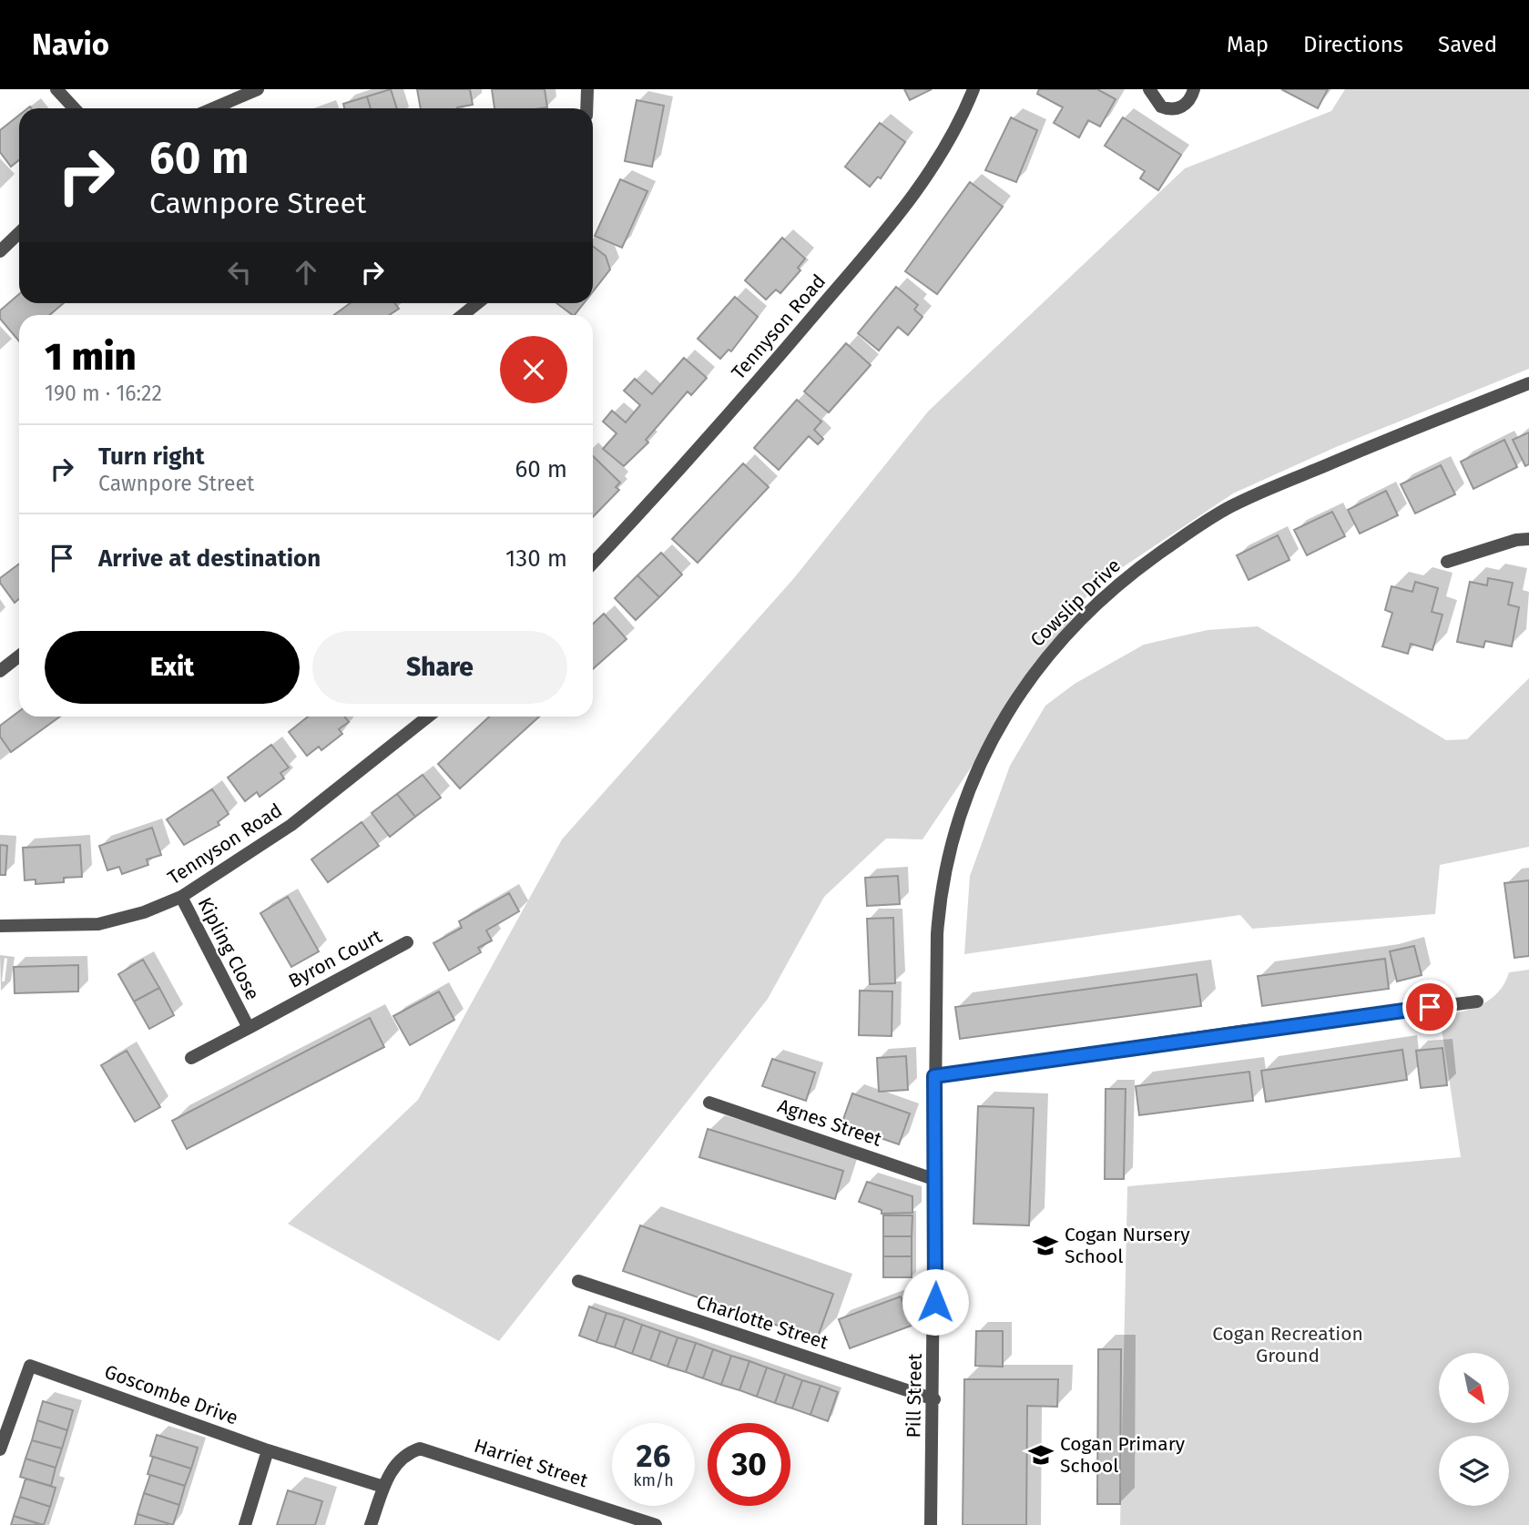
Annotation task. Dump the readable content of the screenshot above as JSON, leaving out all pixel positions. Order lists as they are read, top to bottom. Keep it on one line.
{"streets":{"street":["Tennyson Road","Cowslip Drive","Kipling Close","Byron Court","Agnes Street","Charlotte Street","Goscombe Drive","Pill Street","Harriet Street"]},"crossings":[["Tennyson Road","Kipling Close"],["Cowslip Drive","Pill Street"],["Kipling Close","Byron Court"],["Agnes Street","Pill Street"],["Charlotte Street","Pill Street"],["Goscombe Drive","Harriet Street"]],"parks":["Cogan Recreation Ground"],"places":{"school or university":["Cogan Nursery School","Cogan Primary School"]},"north":"bottom right","page":{"header":"Navio","nav":["Map","Directions","Saved"],"turn":["60 m","Cawnpore Street"],"heading":["1 min","190 m · 16:22"],"list":[{"name":"Turn right","note":"Cawnpore Street","value":"60 m"},{"name":"Arrive at destination","value":"130 m"}],"buttons":["Exit","Share"],"speed":"26 km/h","limit":"30"}}
